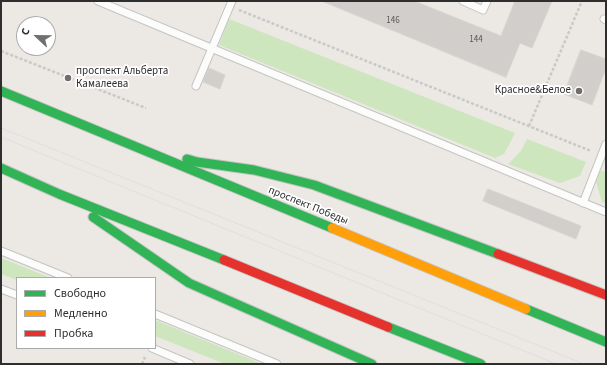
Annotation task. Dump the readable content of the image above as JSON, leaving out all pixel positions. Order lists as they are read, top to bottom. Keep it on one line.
{"streets":{"main road":["проспект Победы"]},"places":["проспект Альберта Камалеева","Красное&Белое"],"house_numbers":["146","144"],"legend":["Свободно","Медленно","Пробка"],"north":"left"}
